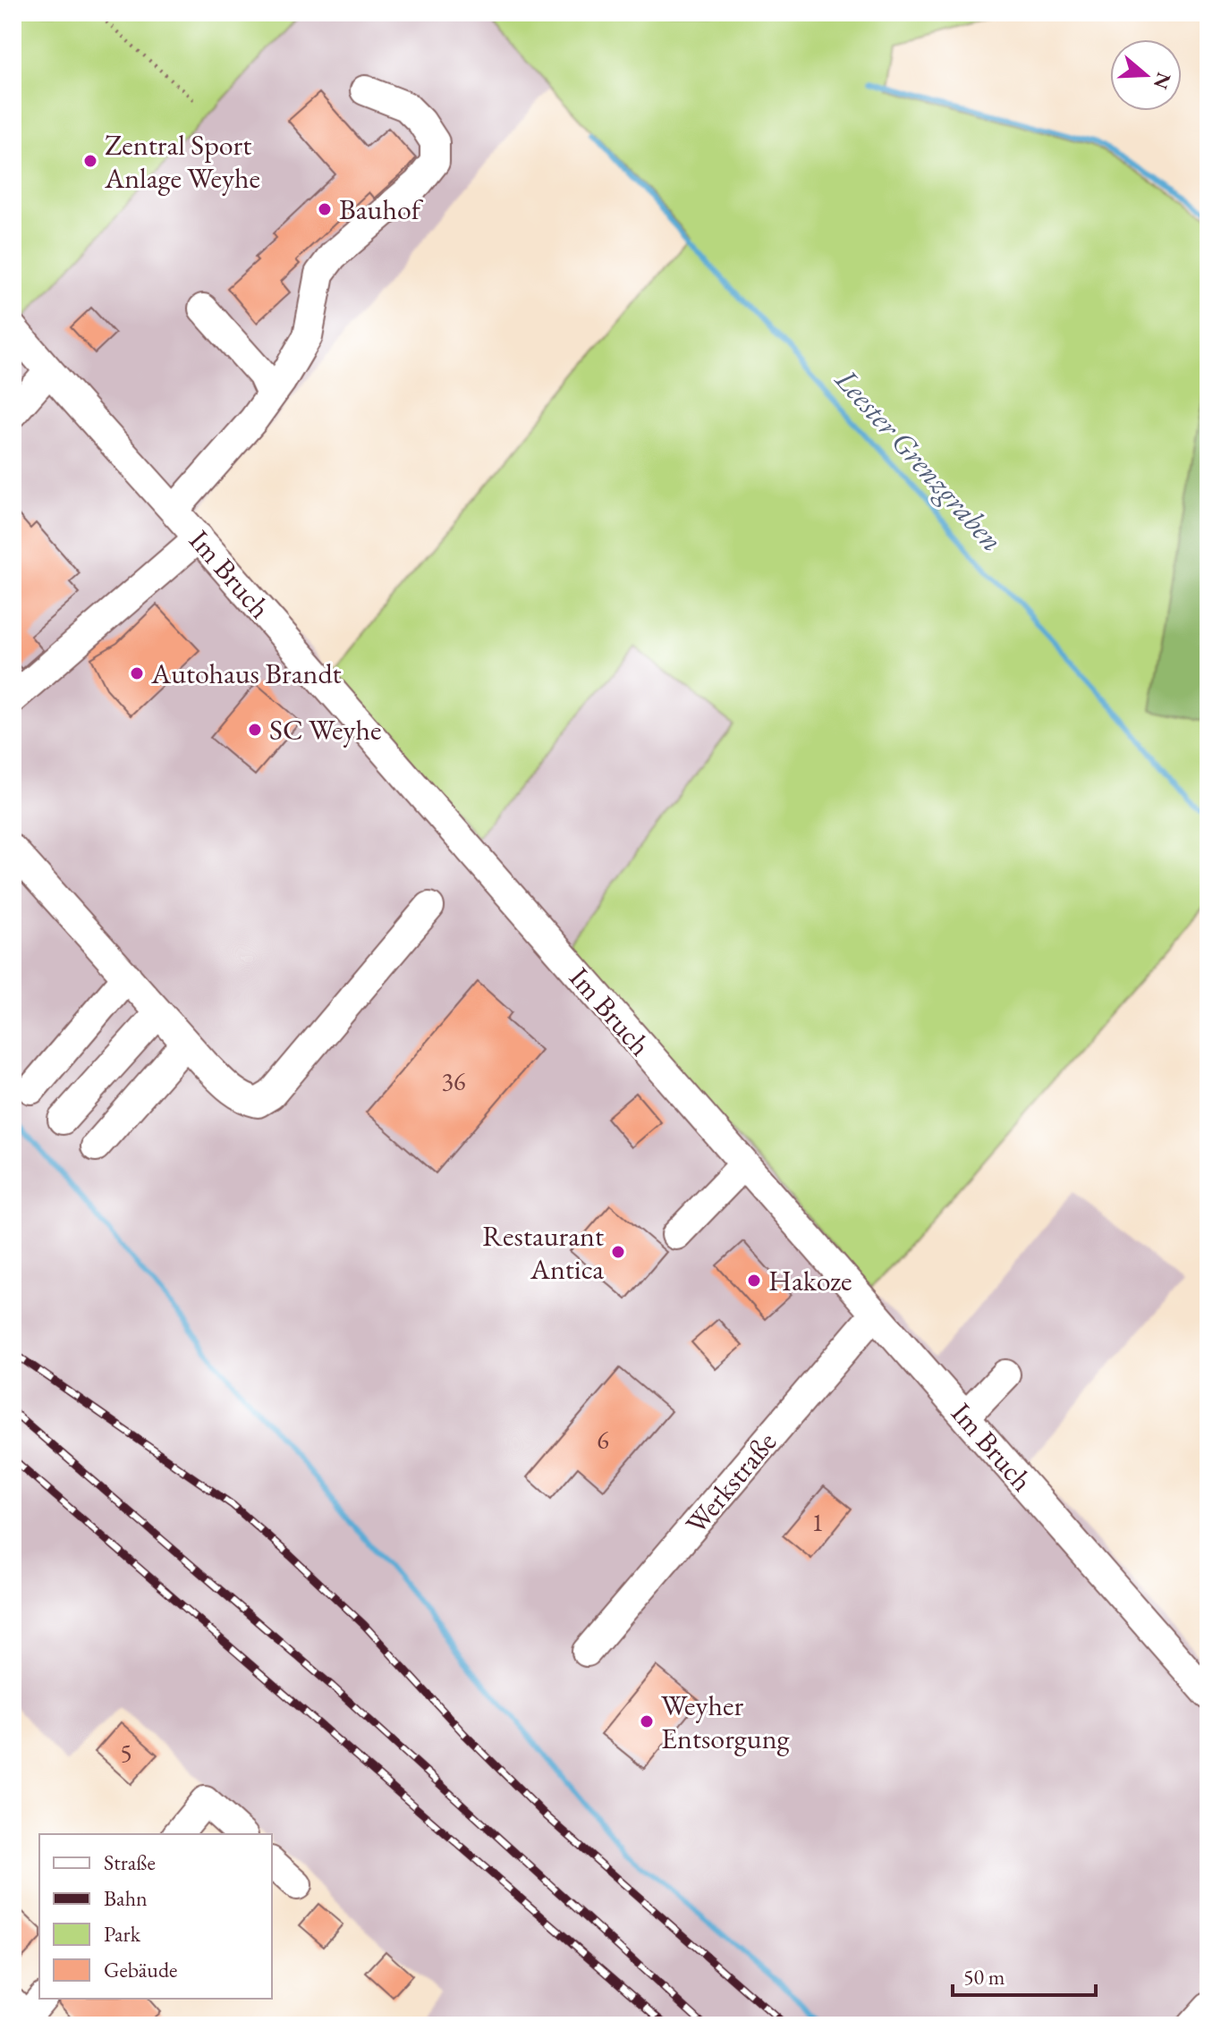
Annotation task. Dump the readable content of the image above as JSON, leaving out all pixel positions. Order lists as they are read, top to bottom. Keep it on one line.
{"streets":{"street":["Im Bruch","Werkstraße"]},"crossings":[["Im Bruch","Werkstraße"]],"water":["Leester Grenzgraben"],"places":["Zentral Sport Anlage Weyhe","Bauhof","Autohaus Brandt","SC Weyhe","Restaurant Antica","Hakoze","Weyher Entsorgung"],"house_numbers":["36","6","1","5"],"legend":["Straße","Bahn","Park","Gebäude"],"scale_bar":"50 m","north":"right"}
